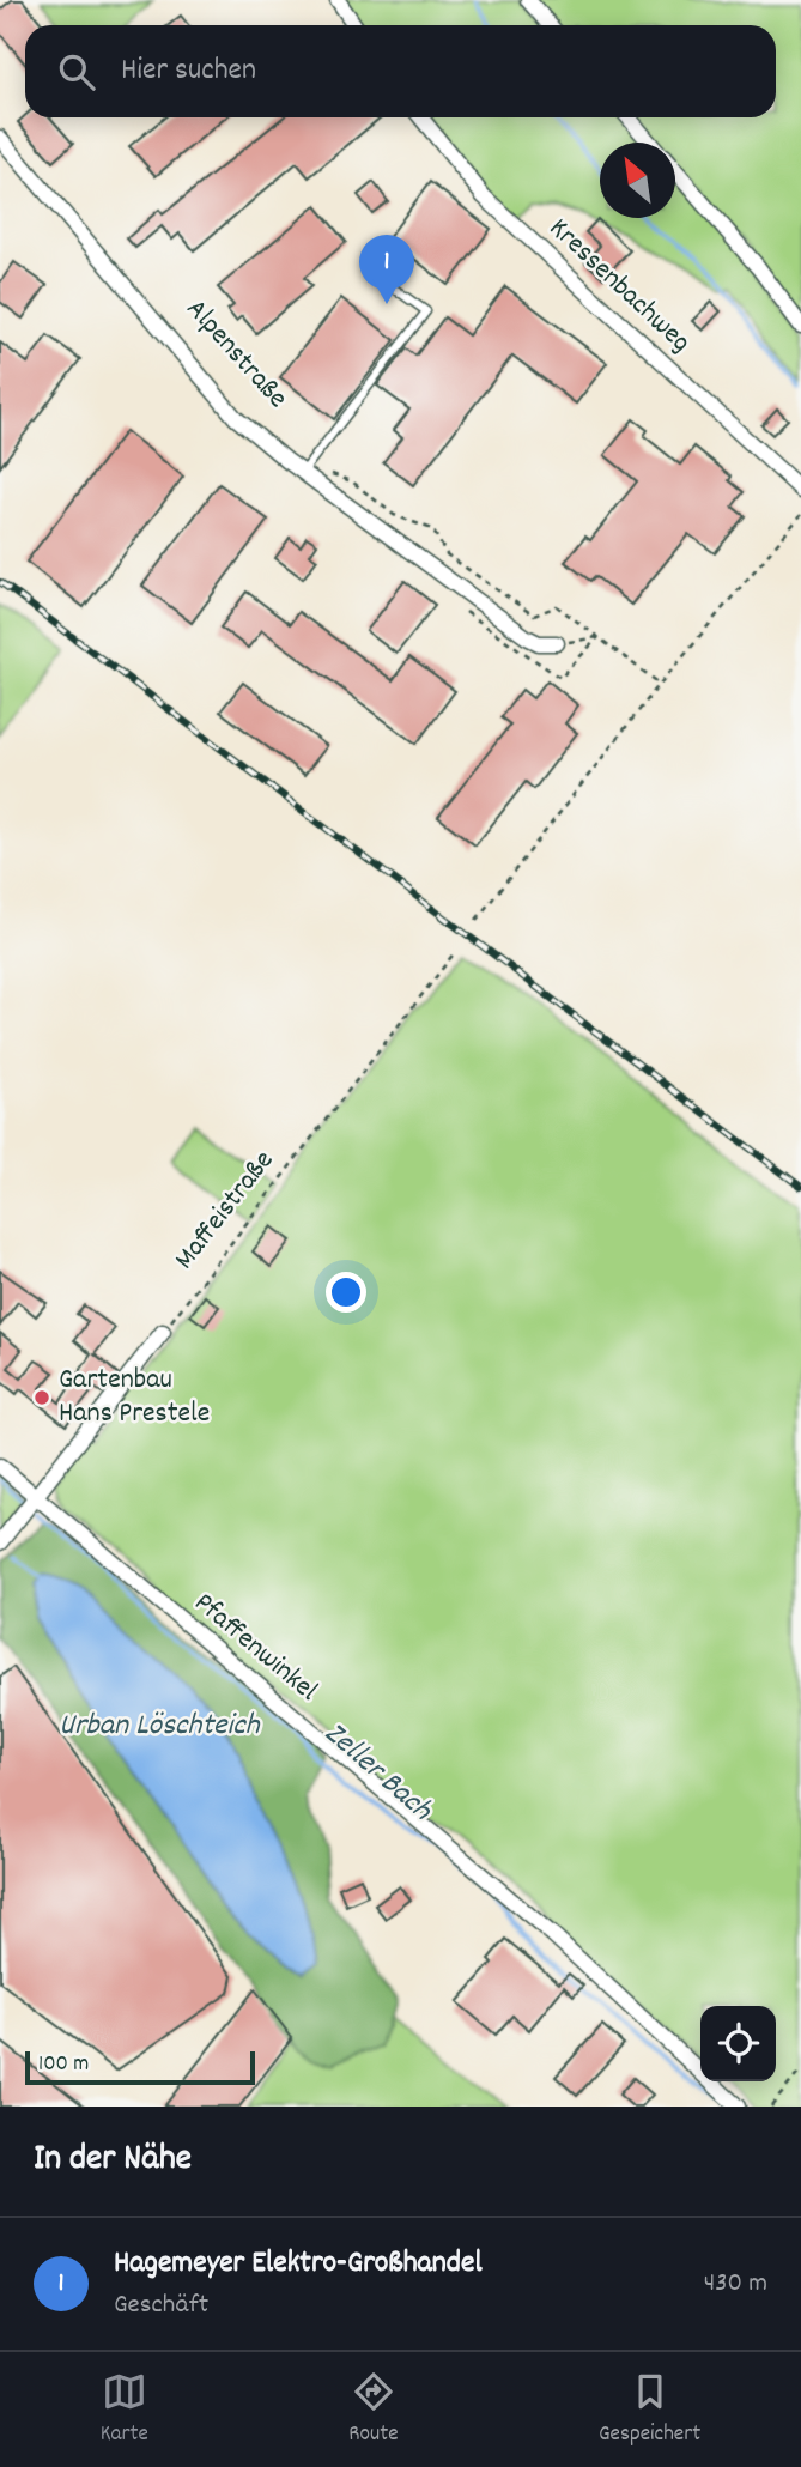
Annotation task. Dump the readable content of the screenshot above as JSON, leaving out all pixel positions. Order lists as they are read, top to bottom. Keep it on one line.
{"streets":{"street":["Kressenbachweg","Alpenstraße","Pfaffenwinkel"],"path":["Maffeistraße"]},"water":["Urban Löschteich","Zeller Bach"],"places":["Gartenbau Hans Prestele"],"scale_bar":"100 m","north":"top left","page":{"search":"Hier suchen","pins":"1","scale":"100 m","heading":"In der Nähe","list":[{"mark":"1","name":"Hagemeyer Elektro-Großhandel","note":"Geschäft","value":"430 m"}],"nav":["Karte","Route","Gespeichert"]}}
